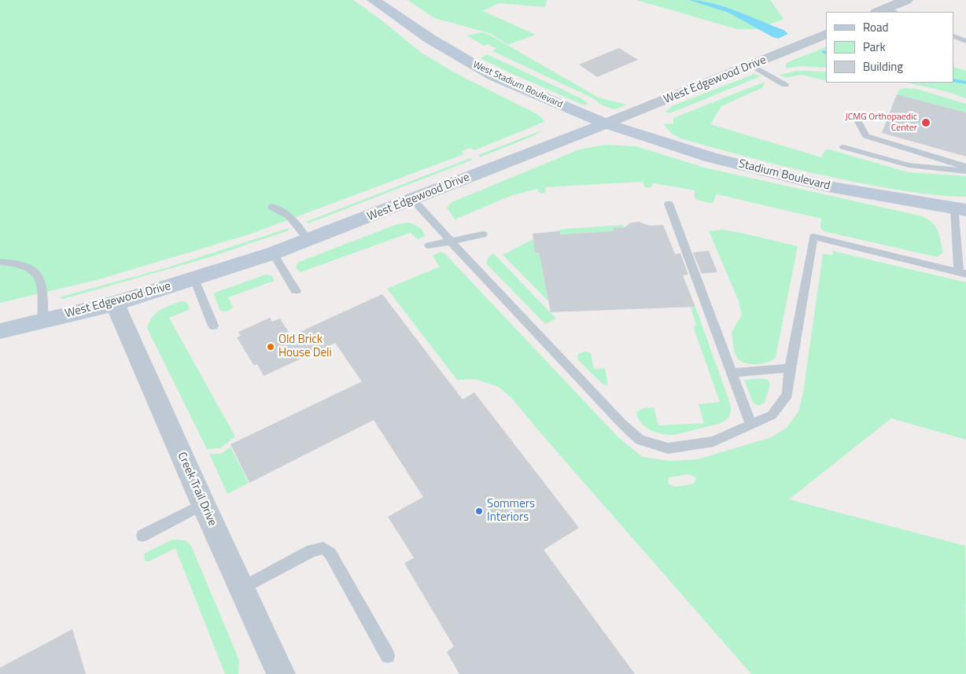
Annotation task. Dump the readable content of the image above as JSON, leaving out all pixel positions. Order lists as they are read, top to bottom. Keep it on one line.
{"streets":{"main road":["West Edgewood Drive","West Stadium Boulevard","Stadium Boulevard"],"street":["Creek Trail Drive"]},"crossings":[["West Edgewood Drive","West Stadium Boulevard"],["West Edgewood Drive","Stadium Boulevard"],["West Edgewood Drive","Creek Trail Drive"],["West Stadium Boulevard","Stadium Boulevard"]],"places":["JCMG Orthopaedic Center","Old Brick House Deli","Sommers Interiors"],"legend":["Road","Park","Building"]}
